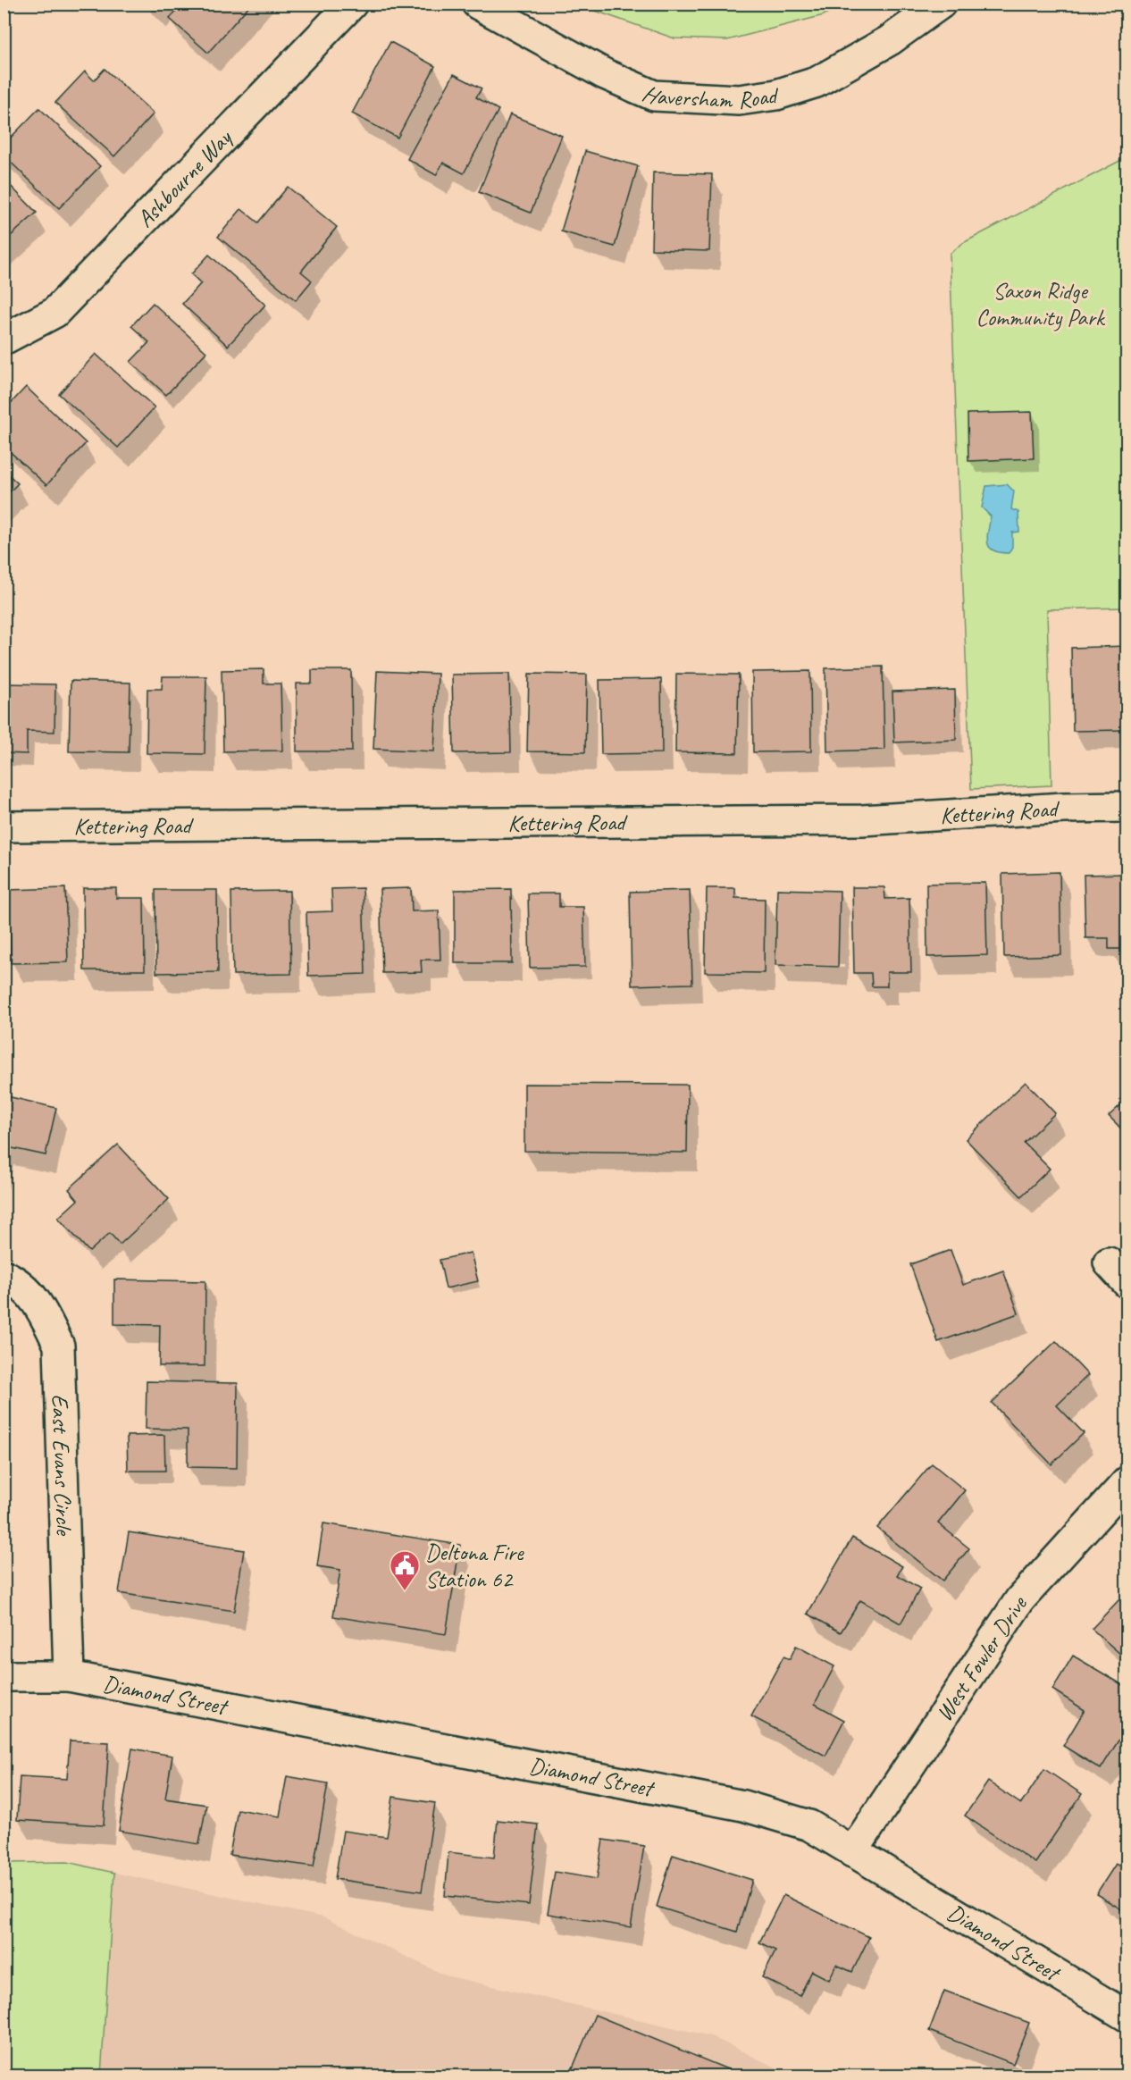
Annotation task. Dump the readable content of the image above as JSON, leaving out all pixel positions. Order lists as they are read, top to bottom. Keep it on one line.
{"streets":{"street":["Haversham Road","Ashbourne Way","Kettering Road","East Evans Circle","West Fowler Drive","Diamond Street"]},"crossings":[["East Evans Circle","Diamond Street"],["West Fowler Drive","Diamond Street"]],"parks":["Saxon Ridge Community Park"],"places":{"public building":["Deltona Fire Station 62"]}}
